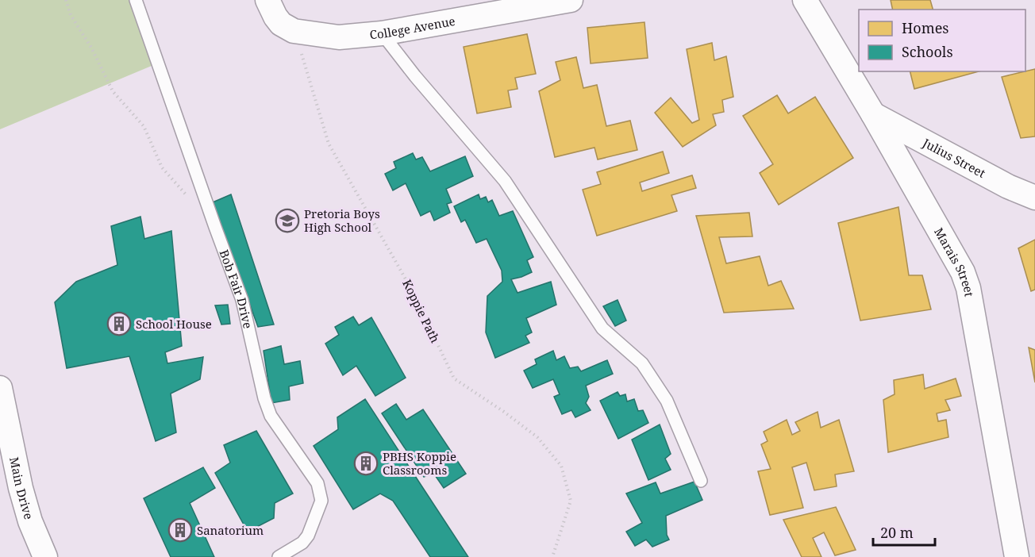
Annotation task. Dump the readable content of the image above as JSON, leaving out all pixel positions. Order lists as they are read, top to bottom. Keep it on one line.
{"streets":{"street":["College Avenue","Julius Street","Marais Street","Main Drive"],"lane":["Bob Fair Drive"],"path":["Koppie Path"]},"crossings":[["College Avenue","Koppie Path"],["Julius Street","Marais Street"]],"places":{"school or university":["Pretoria Boys High School"],"building":["School House","PBHS Koppie Classrooms","Sanatorium"]},"legend":["Homes","Schools"],"scale_bar":"20 m"}
